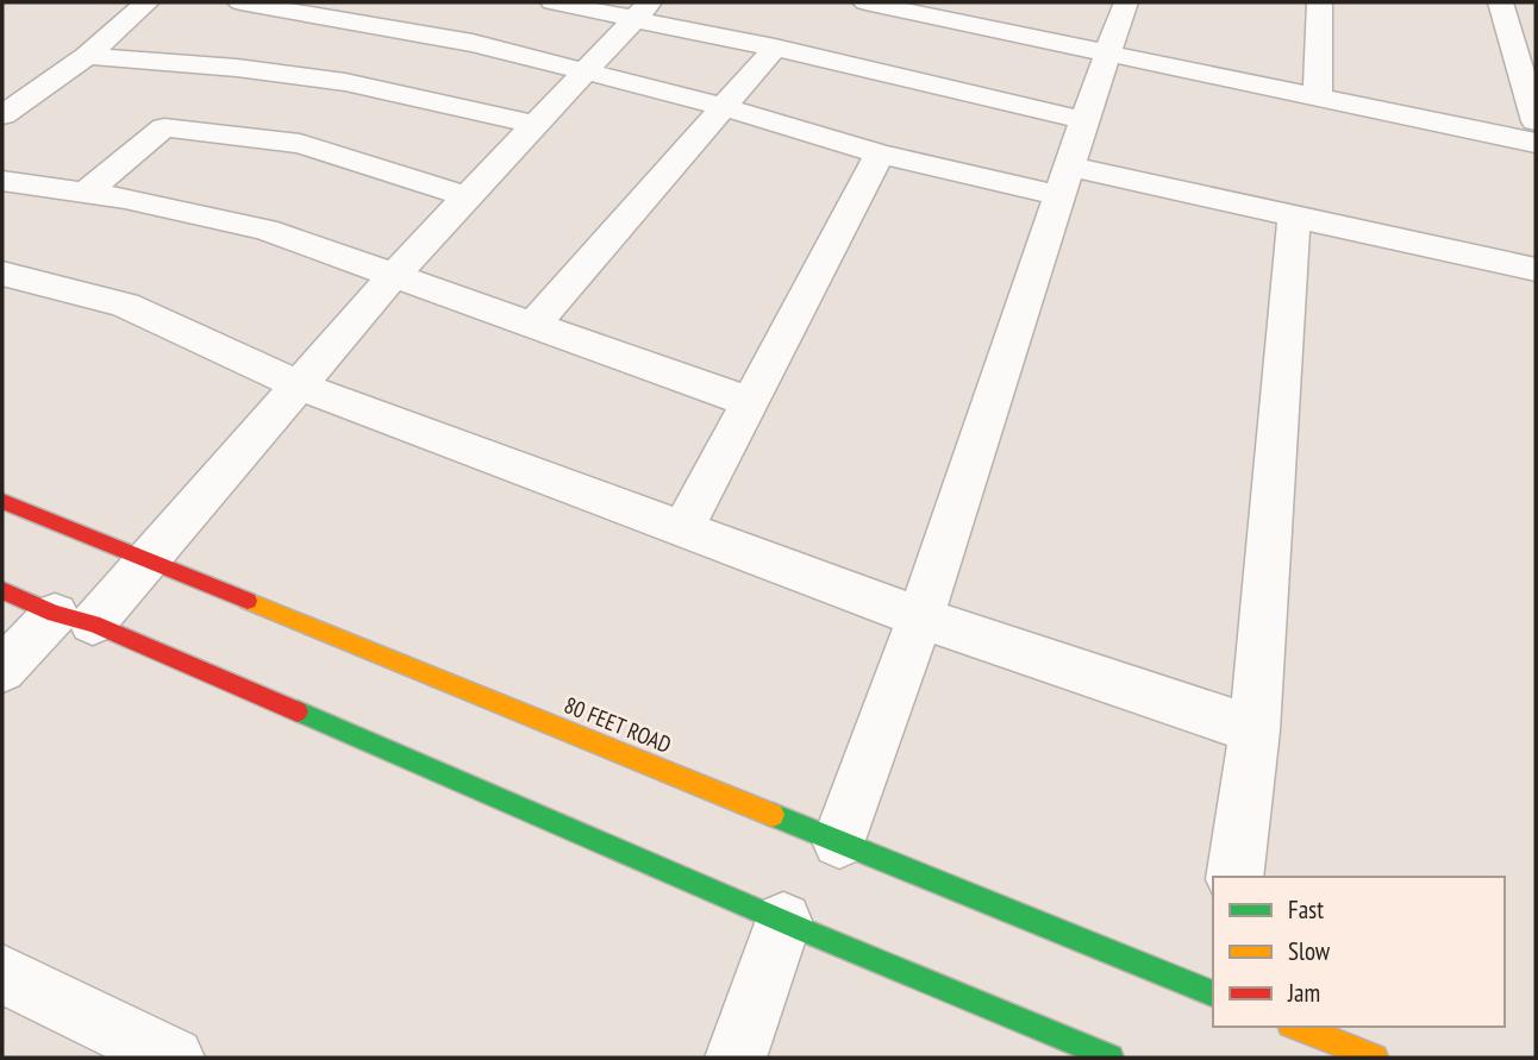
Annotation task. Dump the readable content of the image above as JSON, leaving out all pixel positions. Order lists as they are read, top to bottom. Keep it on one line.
{"streets":{"main road":["80 FEET ROAD"]},"legend":["Fast","Slow","Jam"]}
